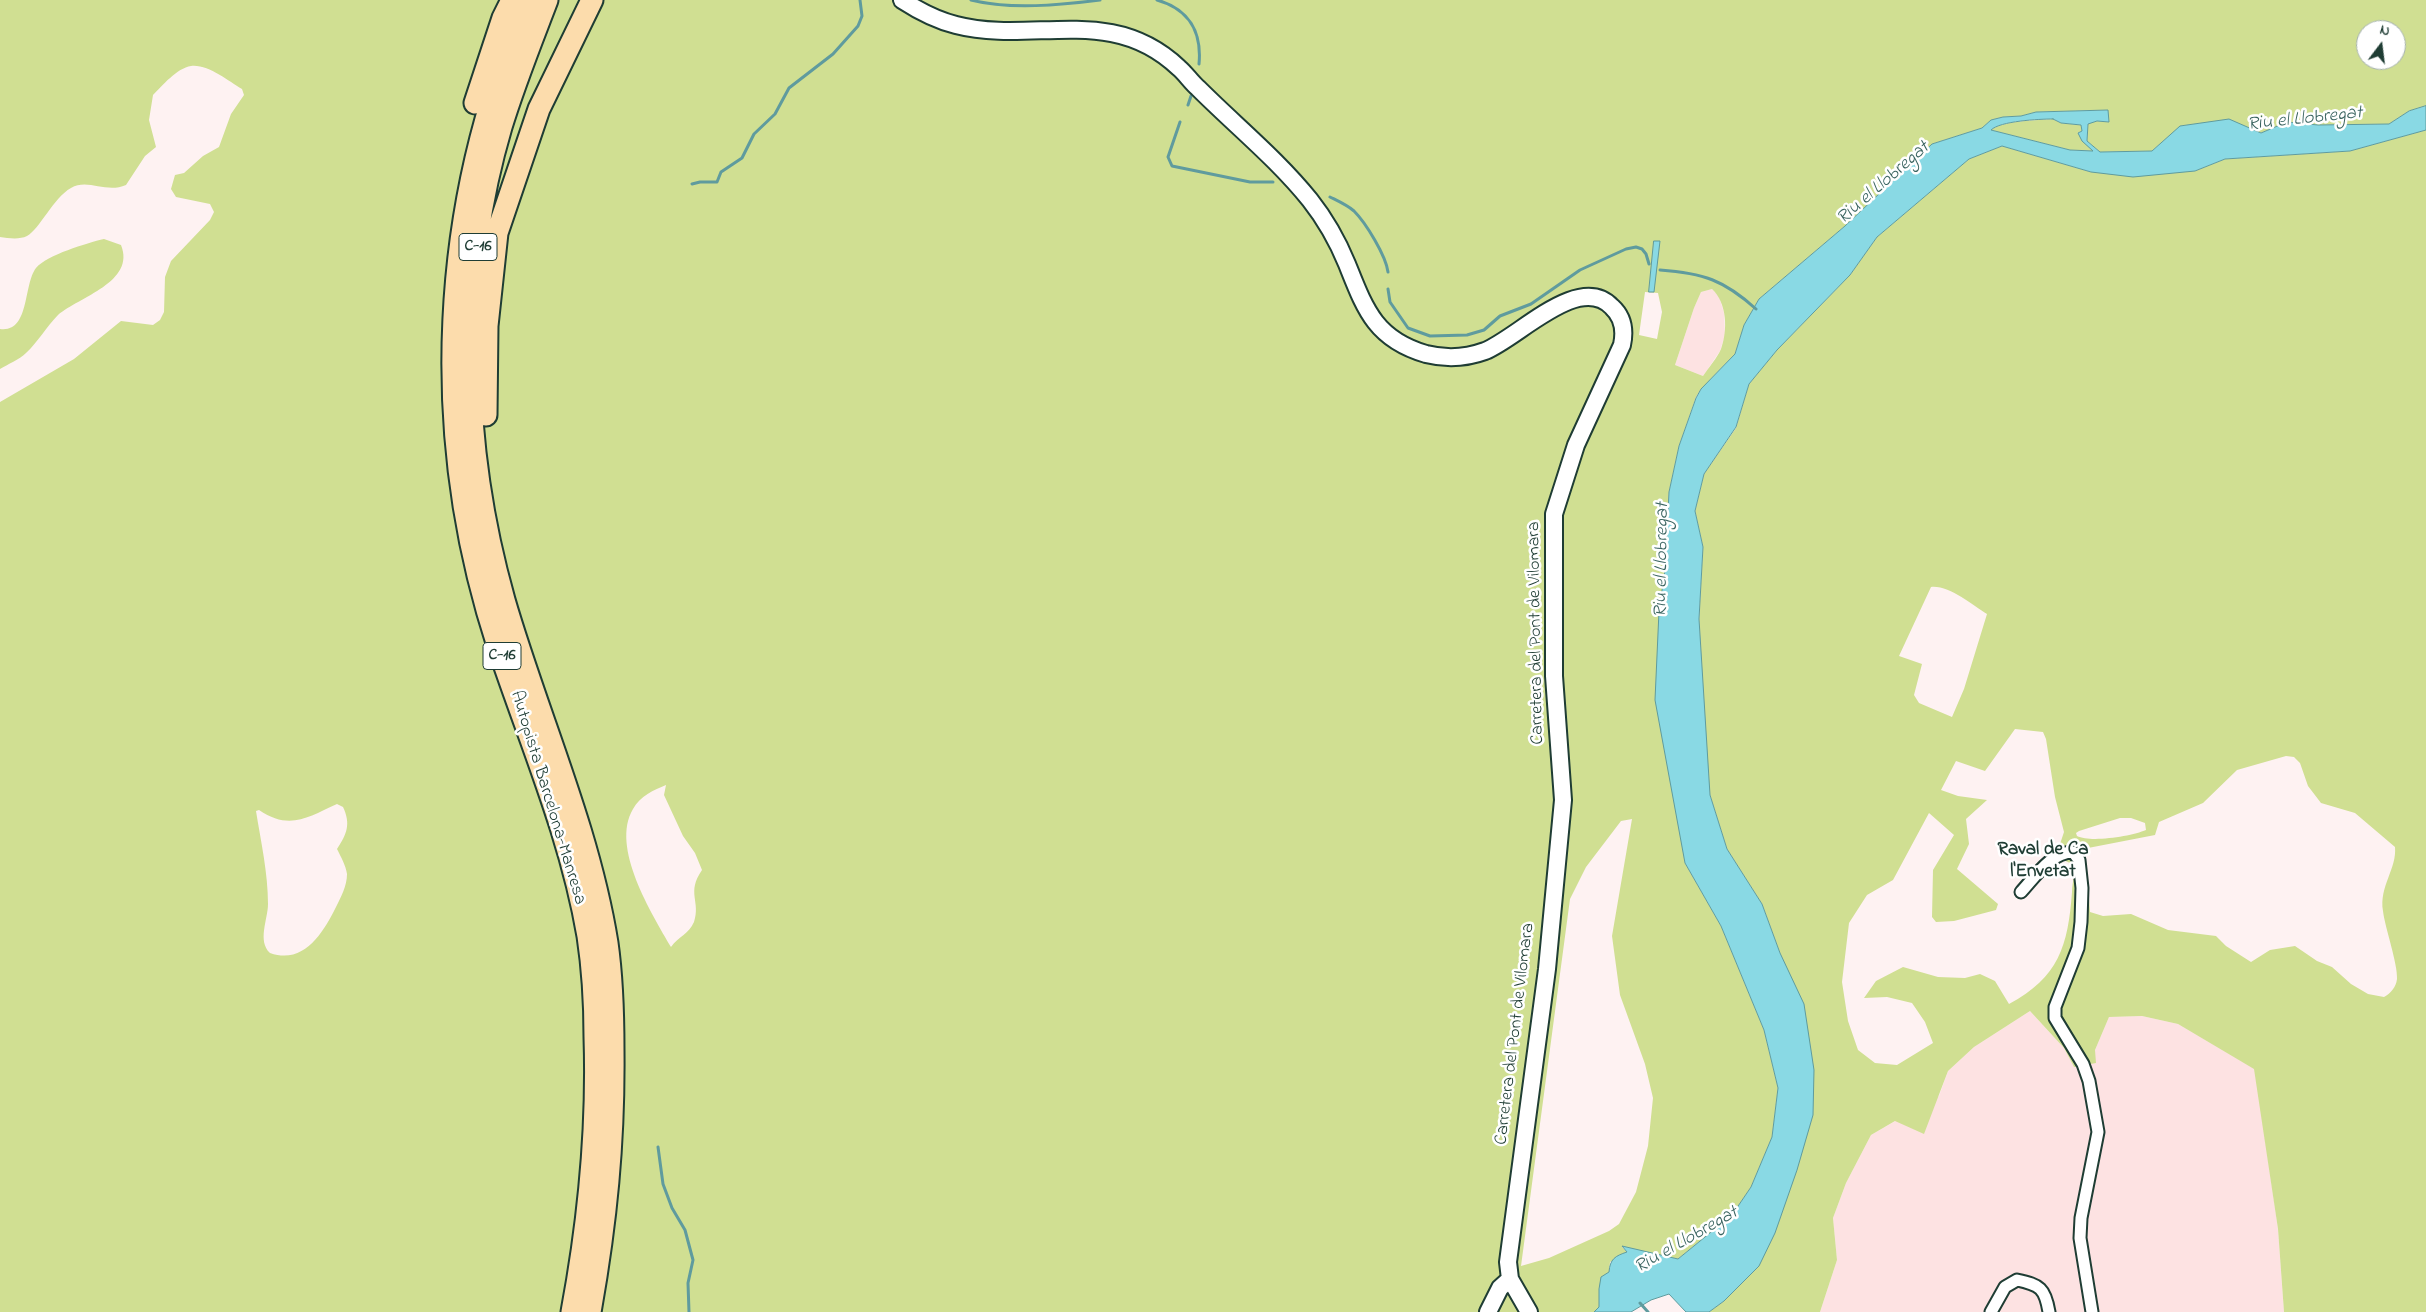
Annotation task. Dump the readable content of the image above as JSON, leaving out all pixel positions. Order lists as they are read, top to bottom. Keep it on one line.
{"streets":{"highway":["C-16","Autopista Barcelona-Manresa"],"street":["Carretera del Pont de Vilomara"]},"districts":["Raval de Ca l'Envetat"],"water":["Riu el Llobregat"],"north":"top"}
